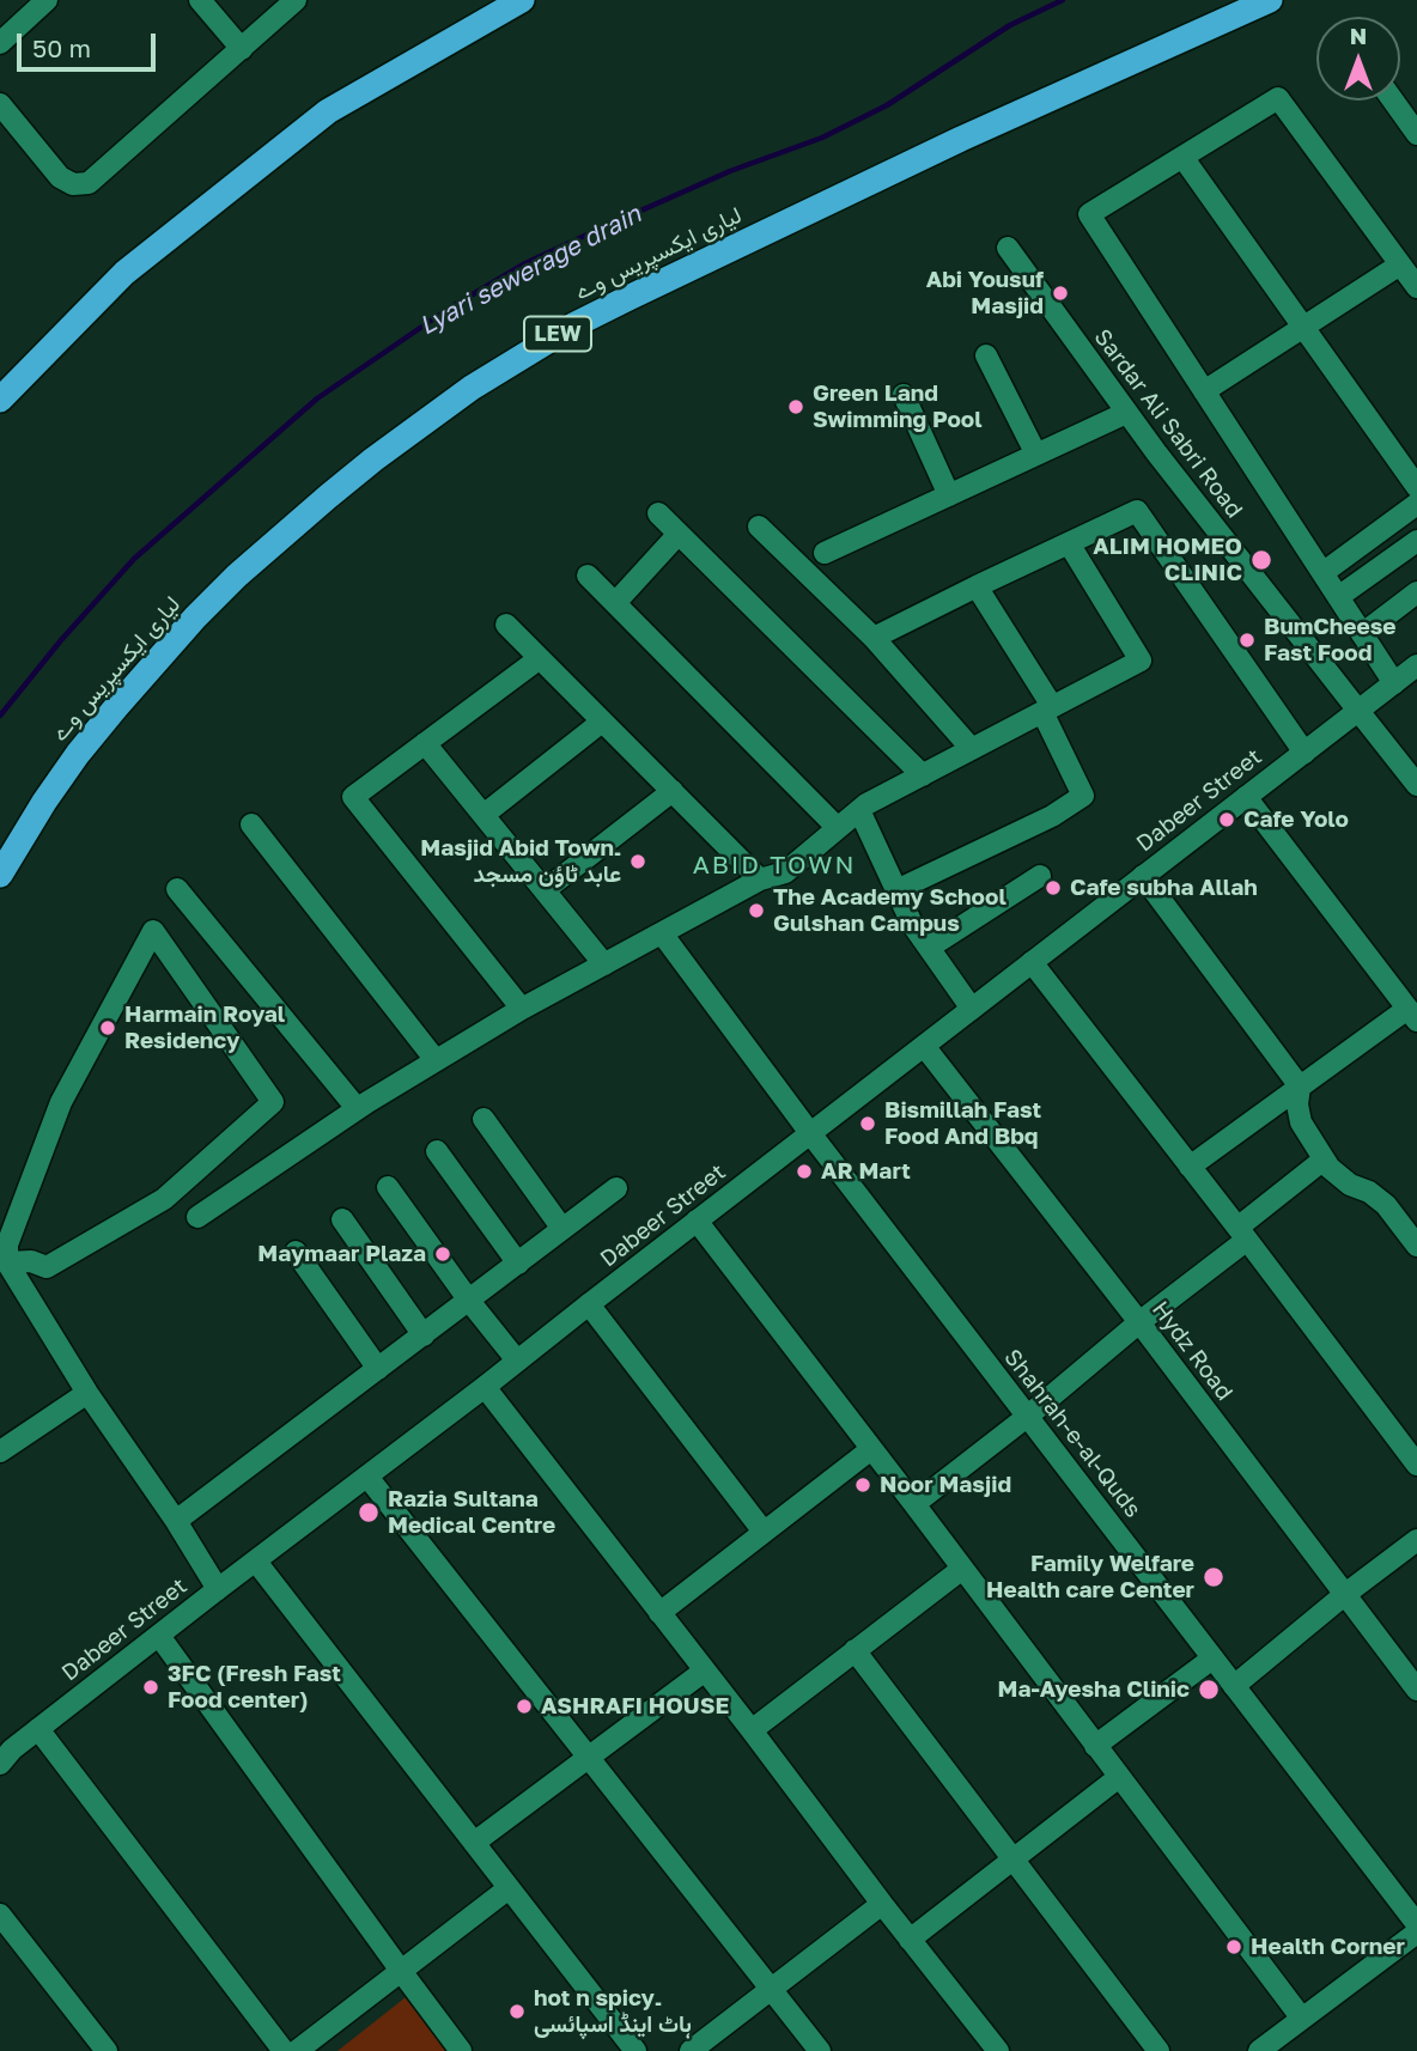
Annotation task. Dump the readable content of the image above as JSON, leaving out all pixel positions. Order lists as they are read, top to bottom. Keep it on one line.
{"streets":{"highway":["لیاری ایکسپریس وے","LEW"],"street":["Sardar Ali Sabri Road","Dabeer Street","Hydz Road","Shahrah-e-al-Quds"]},"crossings":[["Sardar Ali Sabri Road","Dabeer Street"],["Dabeer Street","Hydz Road"],["Dabeer Street","Shahrah-e-al-Quds"]],"districts":["ABID TOWN"],"water":["Lyari sewerage drain"],"places":["Abi Yousuf Masjid","Green Land Swimming Pool","ALIM HOMEO CLINIC","BumCheese Fast Food","Cafe Yolo","Masjid Abid Town۔ عابد ٹاؤن مسجد","Cafe subha Allah","The Academy School Gulshan Campus","Harmain Royal Residency","Bismillah Fast Food And Bbq","AR Mart","Maymaar Plaza","Noor Masjid","Razia Sultana Medical Centre","Family Welfare Health care Center","3FC (Fresh Fast Food center)","Ma-Ayesha Clinic","ASHRAFI HOUSE","Health Corner","hot n spicy۔ ہاٹ اینڈ اسپائسی"],"scale_bar":"50 m","north":"top"}
